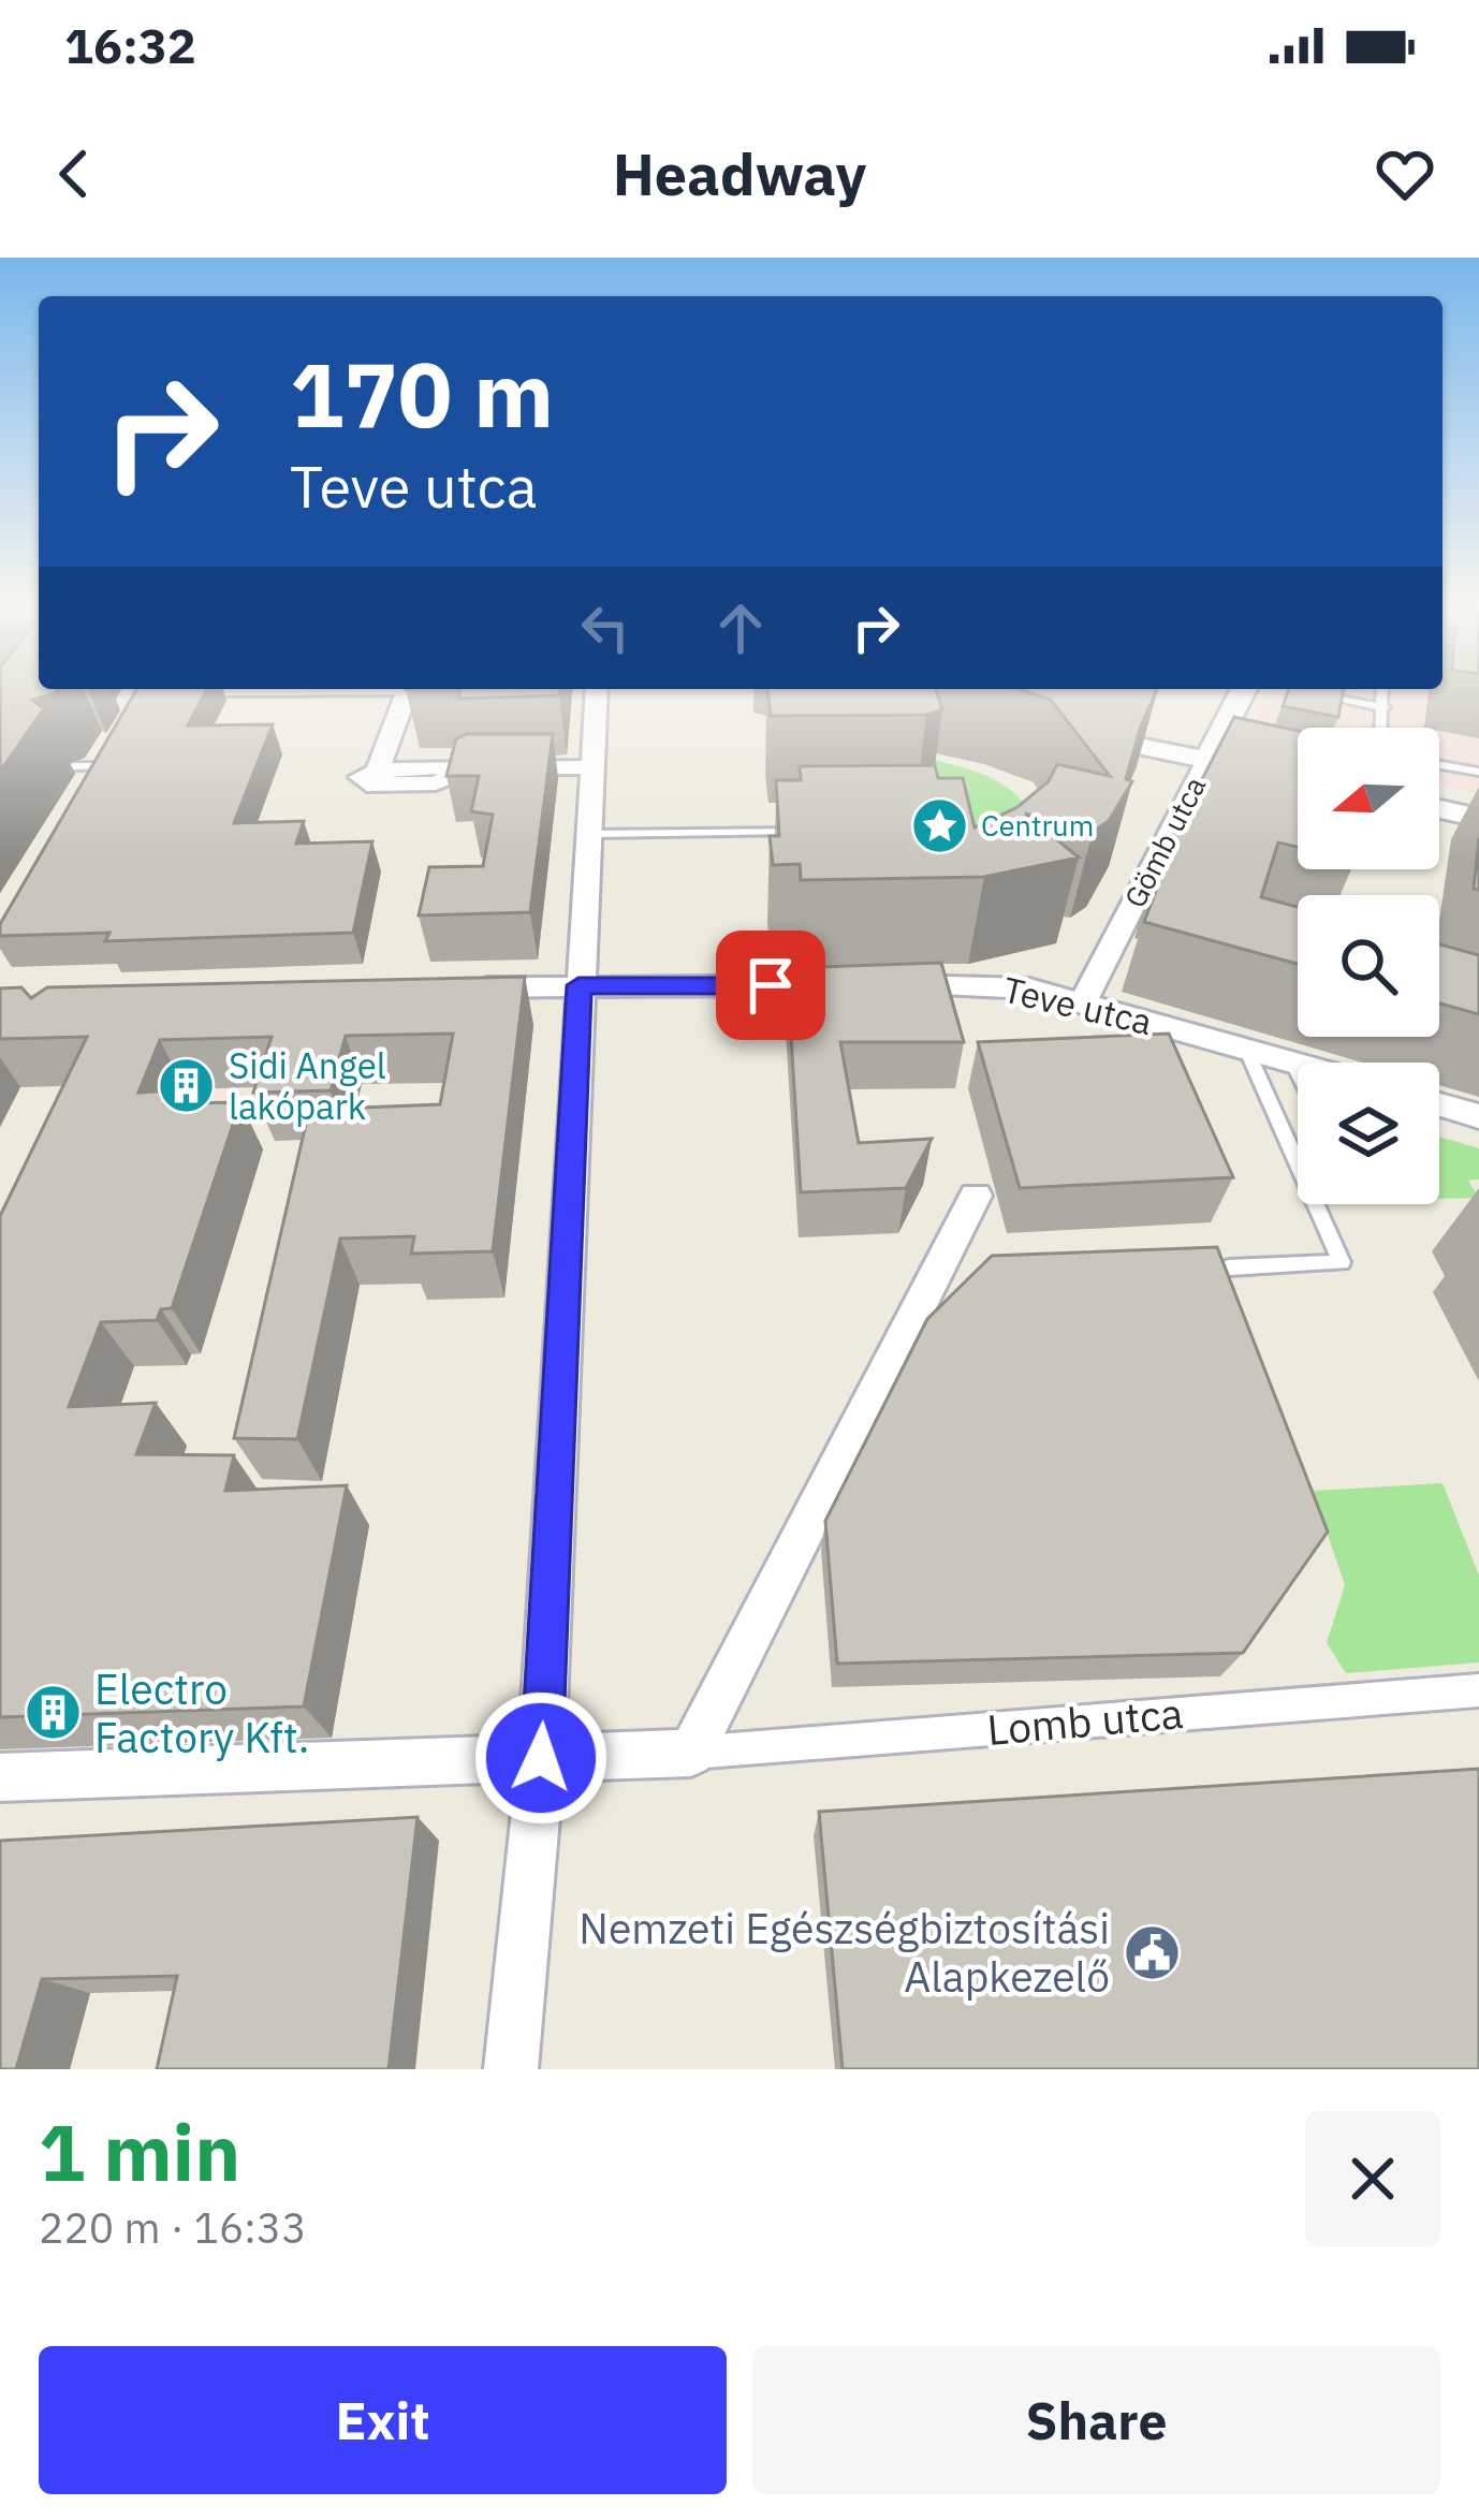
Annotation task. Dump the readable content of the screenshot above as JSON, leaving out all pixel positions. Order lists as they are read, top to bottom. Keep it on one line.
{"streets":{"street":["Gömb utca","Teve utca","Lomb utca"]},"crossings":[["Gömb utca","Teve utca"]],"places":{"place":["Centrum"],"building":["Sidi Angel lakópark","Electro Factory Kft."],"public building":["Nemzeti Egészségbiztosítási Alapkezelő"]},"north":"left","page":{"status":"16:32","header":"Headway","turn":["170 m","Teve utca"],"heading":["1 min","220 m · 16:33"],"buttons":["Exit","Share"]}}
